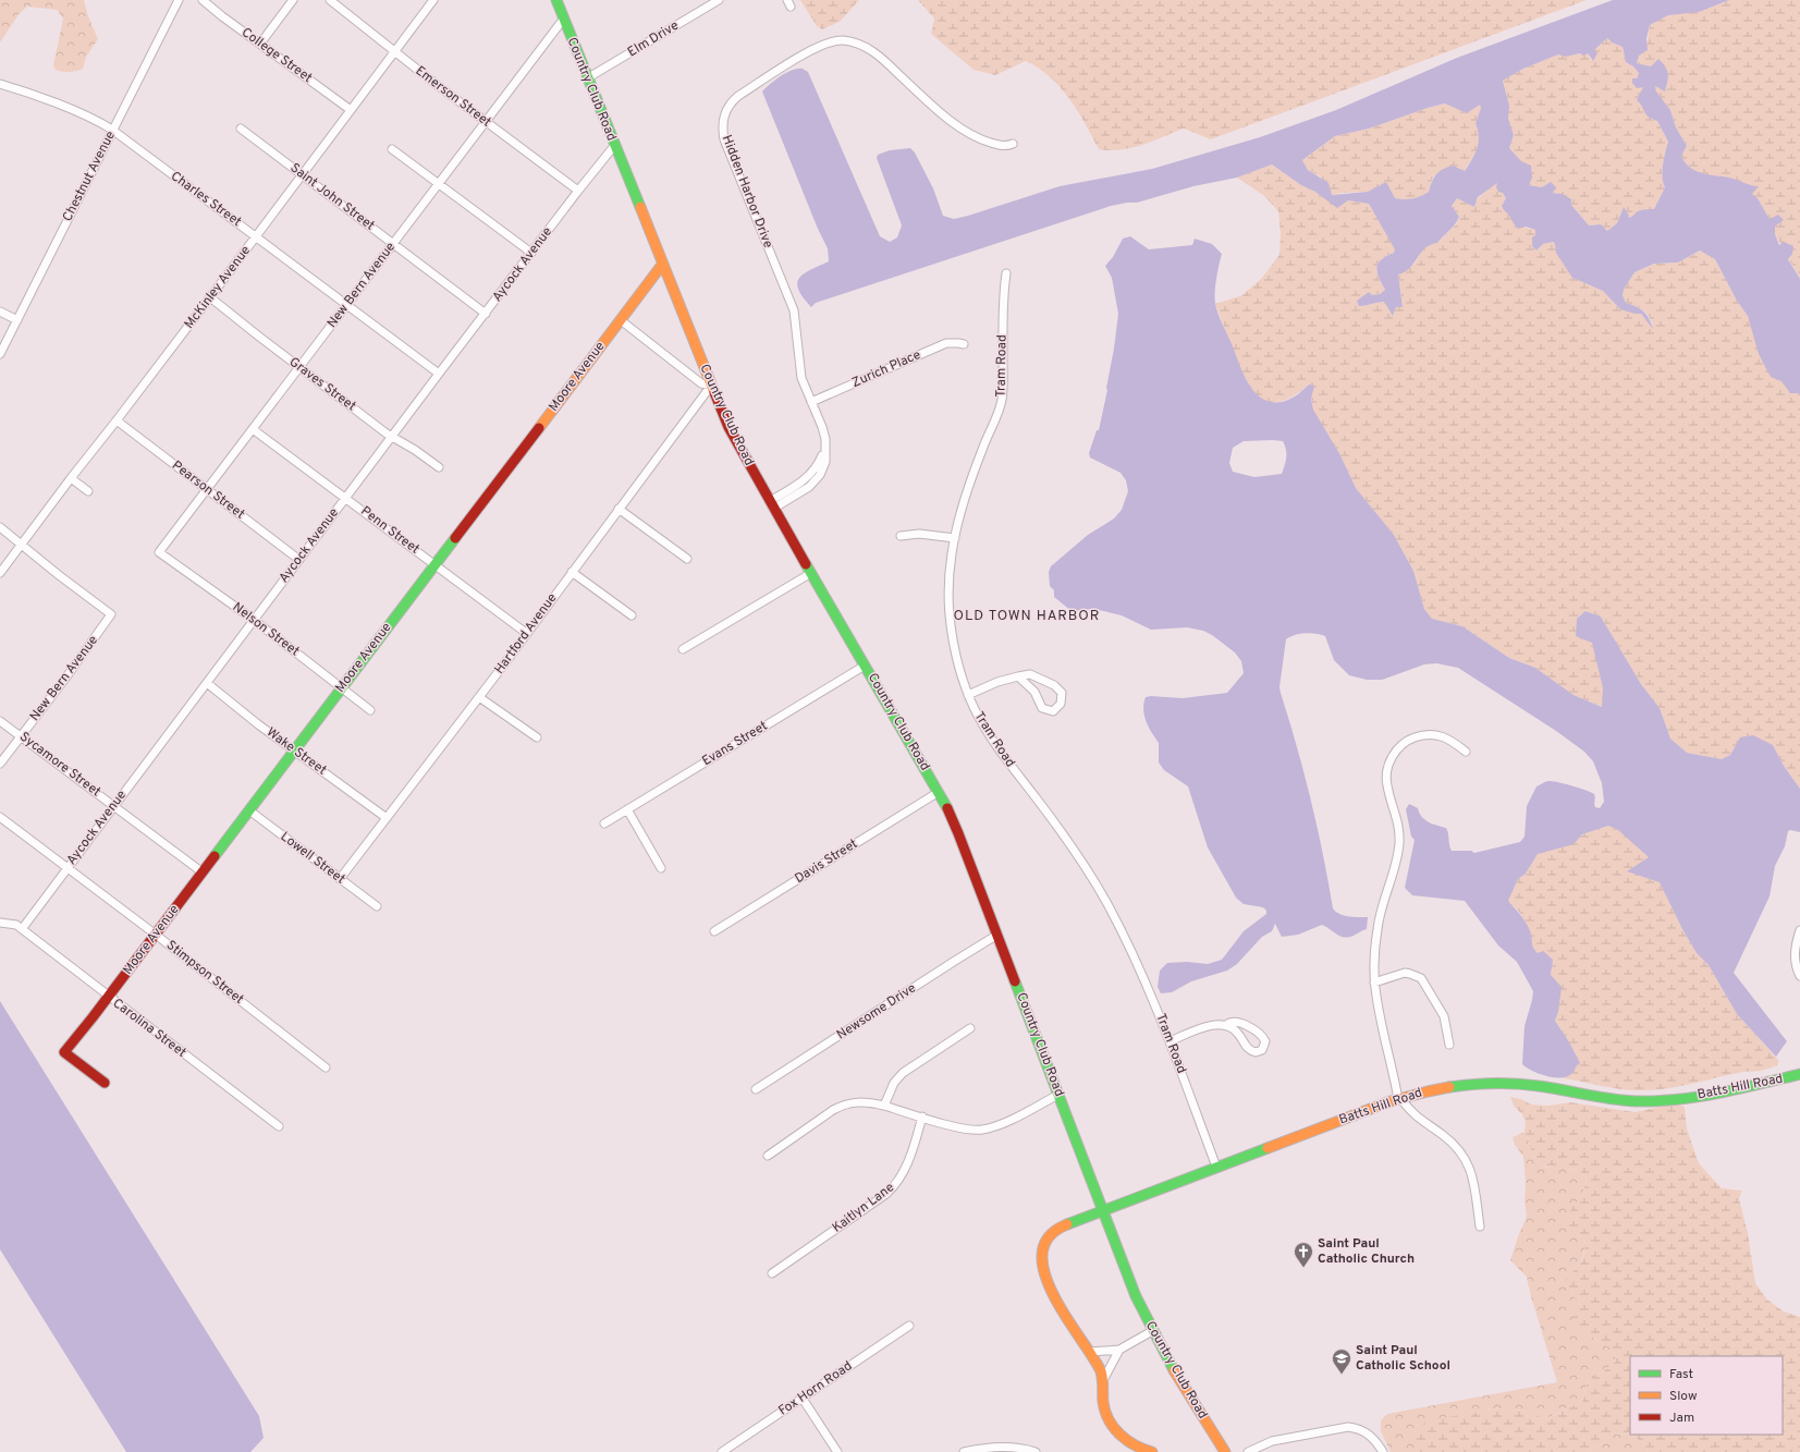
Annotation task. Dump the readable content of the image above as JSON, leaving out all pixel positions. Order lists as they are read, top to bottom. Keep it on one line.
{"streets":{"street":["Elm Drive","College Street","Country Club Road","Emerson Street","Chestnut Avenue","Hidden Harbor Drive","Saint John Street","Charles Street","Aycock Avenue","New Bern Avenue","McKinley Avenue","Tram Road","Zurich Place","Moore Avenue","Graves Street","Pearson Street","Penn Street","Nelson Street","Hartford Avenue","Evans Street","Wake Street","Sycamore Street","Lowell Street","Davis Street","Stimpson Street","Newsome Drive","Carolina Street","Batts Hill Road","Kaitlyn Lane","Fox Horn Road"]},"crossings":[["Elm Drive","Country Club Road"],["College Street","McKinley Avenue"],["Country Club Road","Hidden Harbor Drive"],["Country Club Road","Aycock Avenue"],["Country Club Road","New Bern Avenue"],["Country Club Road","Moore Avenue"],["Country Club Road","Hartford Avenue"],["Country Club Road","Evans Street"],["Country Club Road","Davis Street"],["Country Club Road","Newsome Drive"],["Country Club Road","Batts Hill Road"],["Emerson Street","Aycock Avenue"],["Emerson Street","New Bern Avenue"],["Emerson Street","McKinley Avenue"],["Chestnut Avenue","Charles Street"],["Hidden Harbor Drive","Zurich Place"],["Saint John Street","Aycock Avenue"],["Saint John Street","New Bern Avenue"],["Saint John Street","McKinley Avenue"],["Charles Street","Aycock Avenue"],["Charles Street","New Bern Avenue"],["Charles Street","McKinley Avenue"],["Aycock Avenue","Graves Street"],["Aycock Avenue","Pearson Street"],["Aycock Avenue","Penn Street"],["Aycock Avenue","Nelson Street"],["Aycock Avenue","Wake Street"],["Aycock Avenue","Sycamore Street"],["Aycock Avenue","Stimpson Street"],["Aycock Avenue","Carolina Street"],["New Bern Avenue","McKinley Avenue"],["New Bern Avenue","Graves Street"],["New Bern Avenue","Pearson Street"],["New Bern Avenue","Penn Street"],["New Bern Avenue","Nelson Street"],["New Bern Avenue","Sycamore Street"],["McKinley Avenue","Graves Street"],["McKinley Avenue","Pearson Street"],["Tram Road","Batts Hill Road"],["Moore Avenue","Penn Street"],["Moore Avenue","Nelson Street"],["Moore Avenue","Wake Street"],["Moore Avenue","Sycamore Street"],["Moore Avenue","Lowell Street"],["Moore Avenue","Stimpson Street"],["Moore Avenue","Carolina Street"],["Penn Street","Hartford Avenue"],["Hartford Avenue","Wake Street"],["Hartford Avenue","Lowell Street"]],"districts":["OLD TOWN HARBOR"],"places":{"church":["Saint Paul Catholic Church"],"school or university":["Saint Paul Catholic School"]},"legend":["Fast","Slow","Jam"]}
